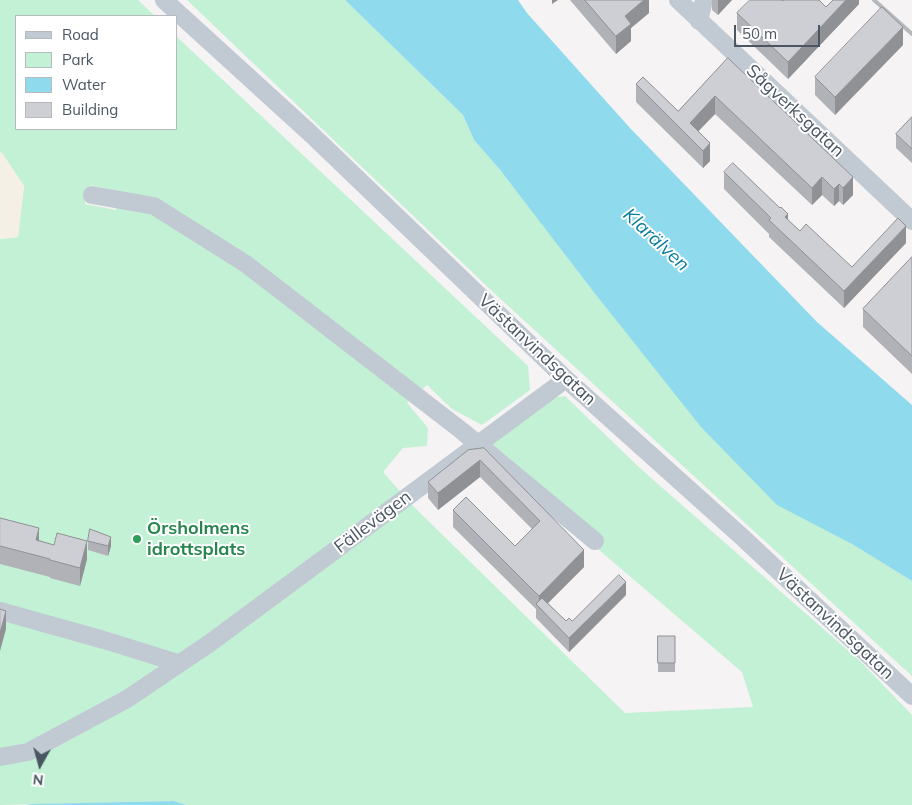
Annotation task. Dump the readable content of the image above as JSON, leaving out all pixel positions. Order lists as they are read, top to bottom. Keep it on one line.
{"streets":{"street":["Sågverksgatan","Västanvindsgatan","Fällevägen"]},"crossings":[["Västanvindsgatan","Fällevägen"]],"water":["Klarälven"],"places":["Örsholmens idrottsplats"],"legend":["Road","Park","Water","Building"],"scale_bar":"50 m","north":"bottom"}
